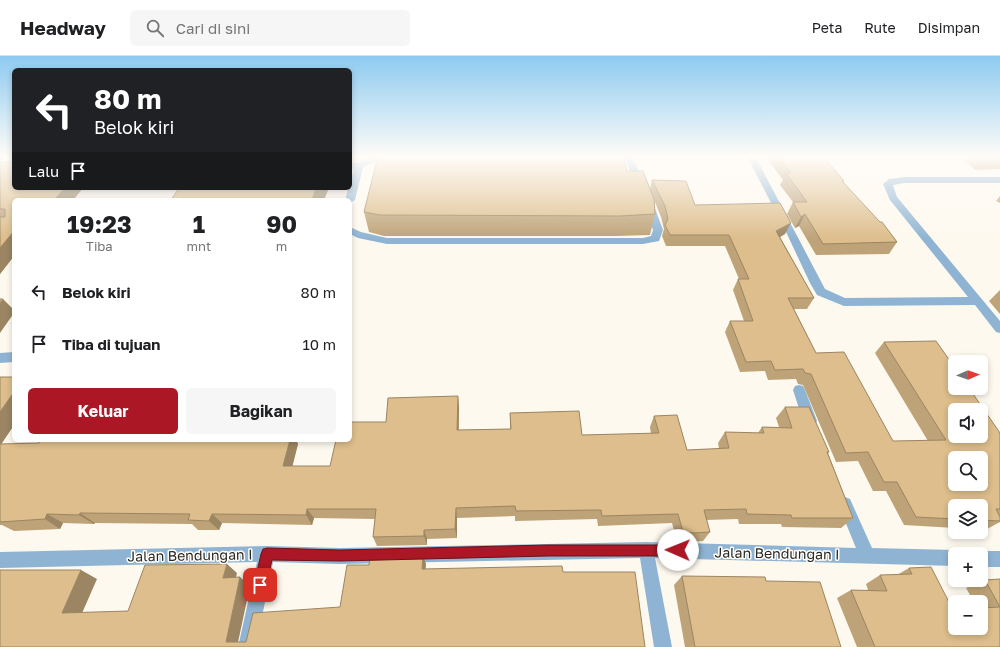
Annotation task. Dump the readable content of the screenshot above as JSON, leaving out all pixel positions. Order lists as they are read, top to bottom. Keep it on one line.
{"streets":{"street":["Jalan Bendungan I"]},"north":"right","page":{"header":"Headway","search":"Cari di sini","nav":["Peta","Rute","Disimpan"],"turn":["80 m","Belok kiri"],"then":"Lalu","eta":["19:23","Tiba","1","mnt","90","m"],"list":[{"name":"Belok kiri","value":"80 m"},{"name":"Tiba di tujuan","value":"10 m"}],"map_buttons":["+","−"],"buttons":["Keluar","Bagikan"]}}
